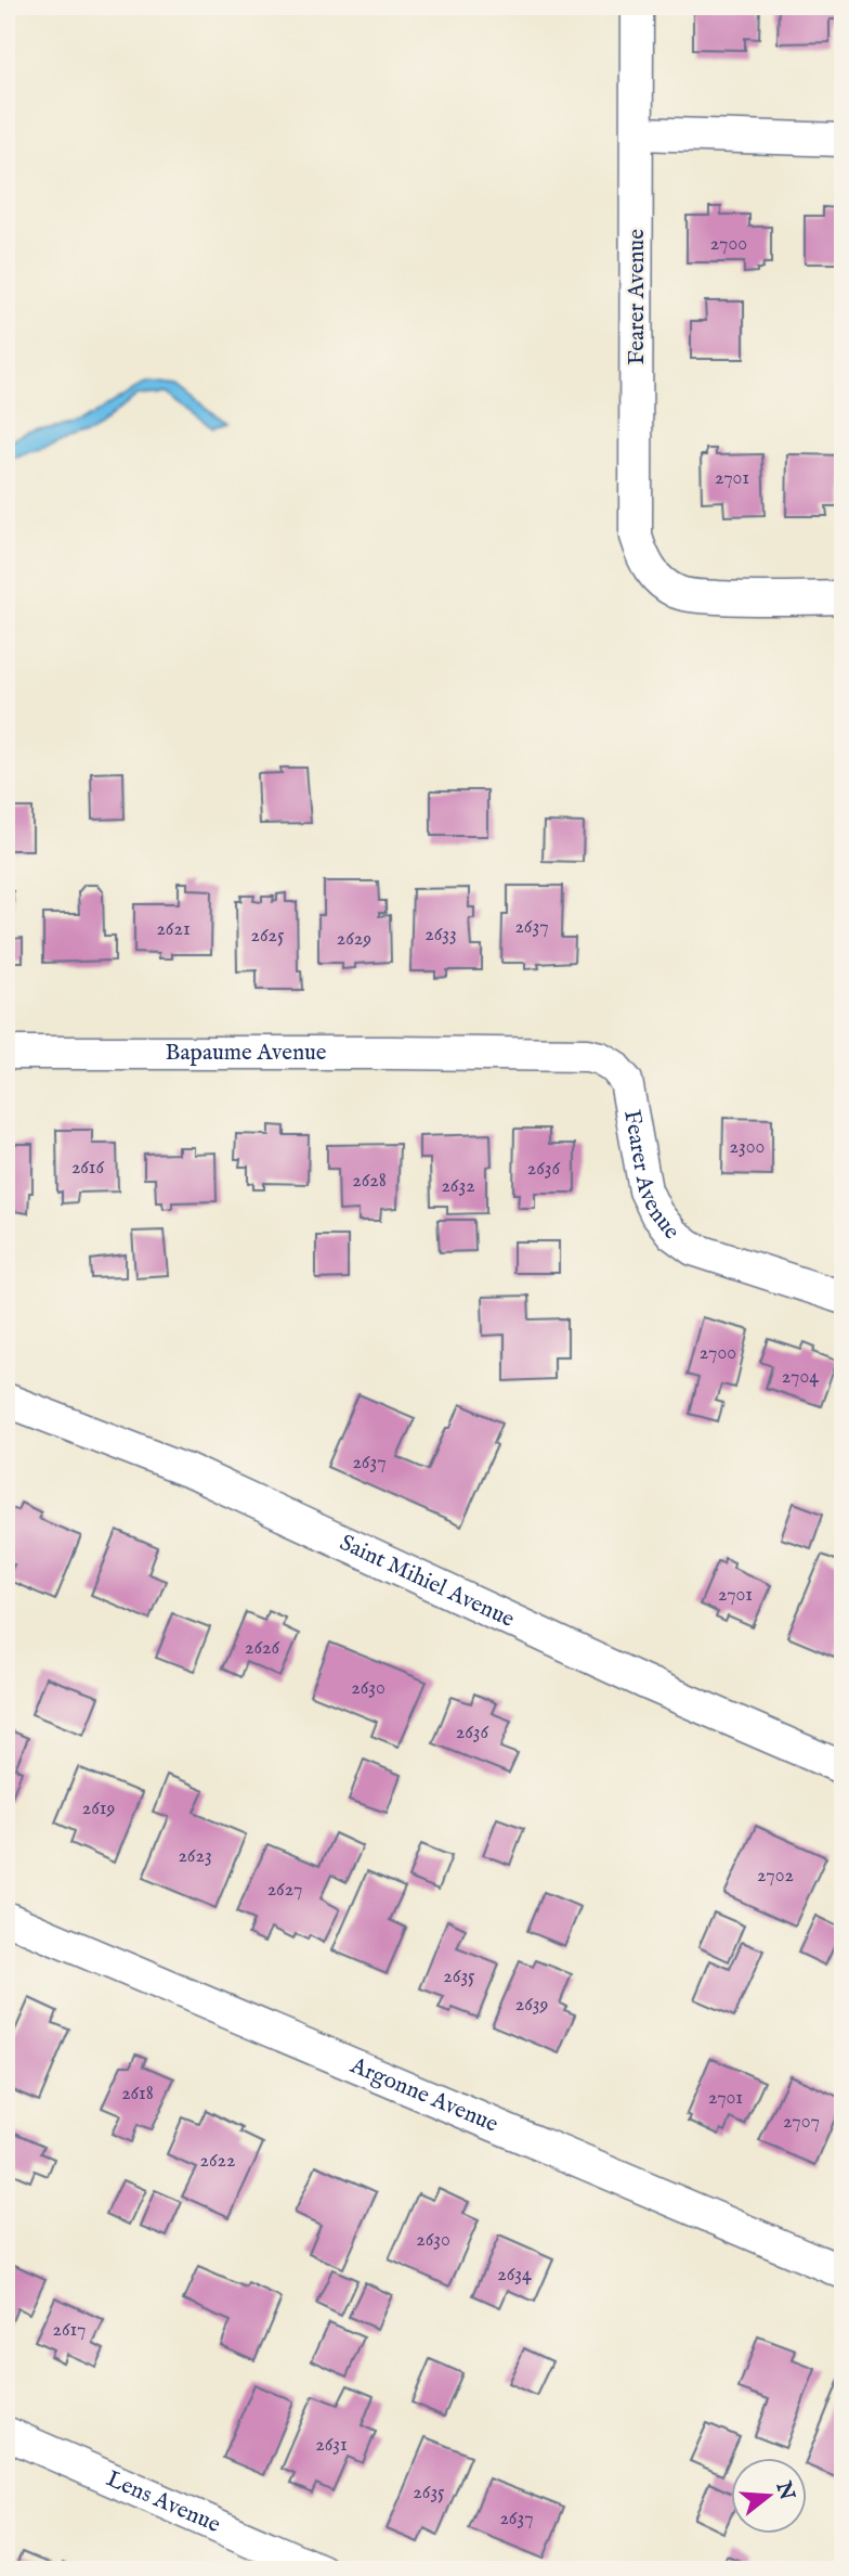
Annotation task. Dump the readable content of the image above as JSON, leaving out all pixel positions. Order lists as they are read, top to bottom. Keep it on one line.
{"streets":{"street":["Fearer Avenue","Bapaume Avenue","Saint Mihiel Avenue","Argonne Avenue","Lens Avenue"]},"crossings":[["Fearer Avenue","Bapaume Avenue"]],"house_numbers":["2700","2701","2637","2621","2633","2625","2629","2300","2616","2636","2628","2632","2700","2704","2637","2701","2626","2630","2636","2619","2623","2702","2627","2635","2639","2618","2701","2707","2622","2630","2634","2617","2631","2635","2637"],"north":"right"}
